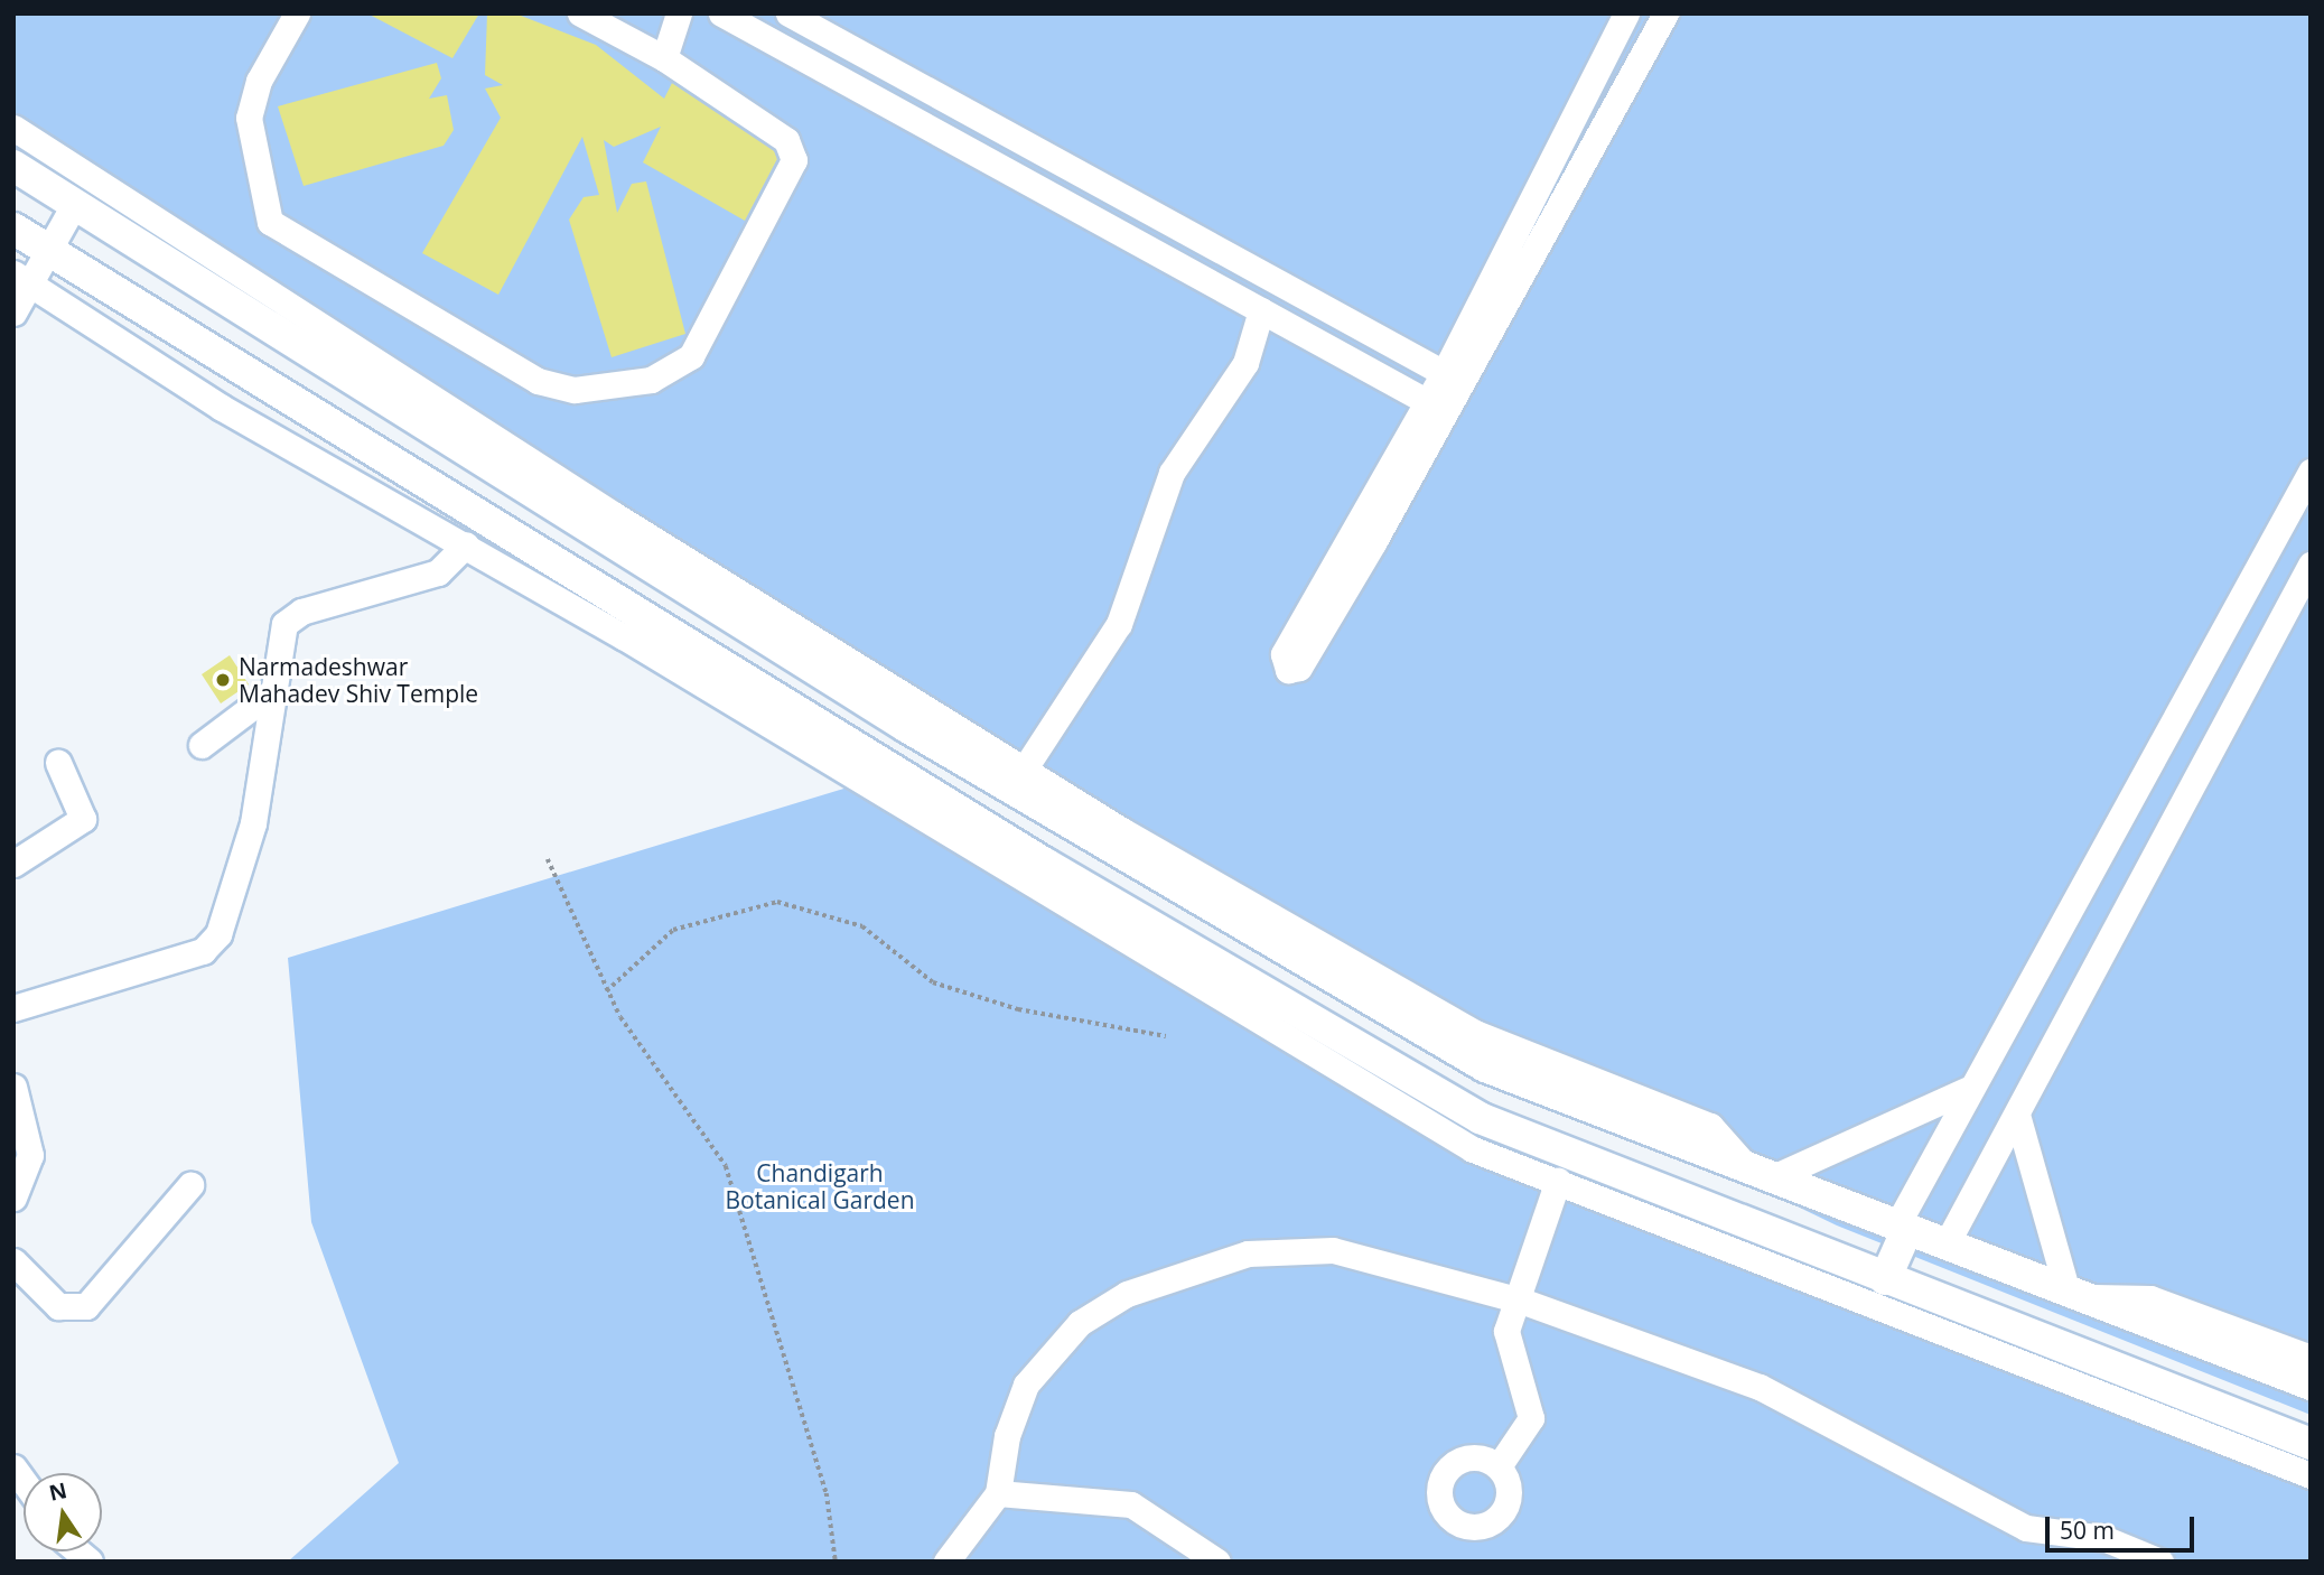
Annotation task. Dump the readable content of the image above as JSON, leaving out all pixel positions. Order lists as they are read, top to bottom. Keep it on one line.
{"parks":["Chandigarh Botanical Garden"],"places":["Narmadeshwar Mahadev Shiv Temple"],"scale_bar":"50 m","north":"top"}
